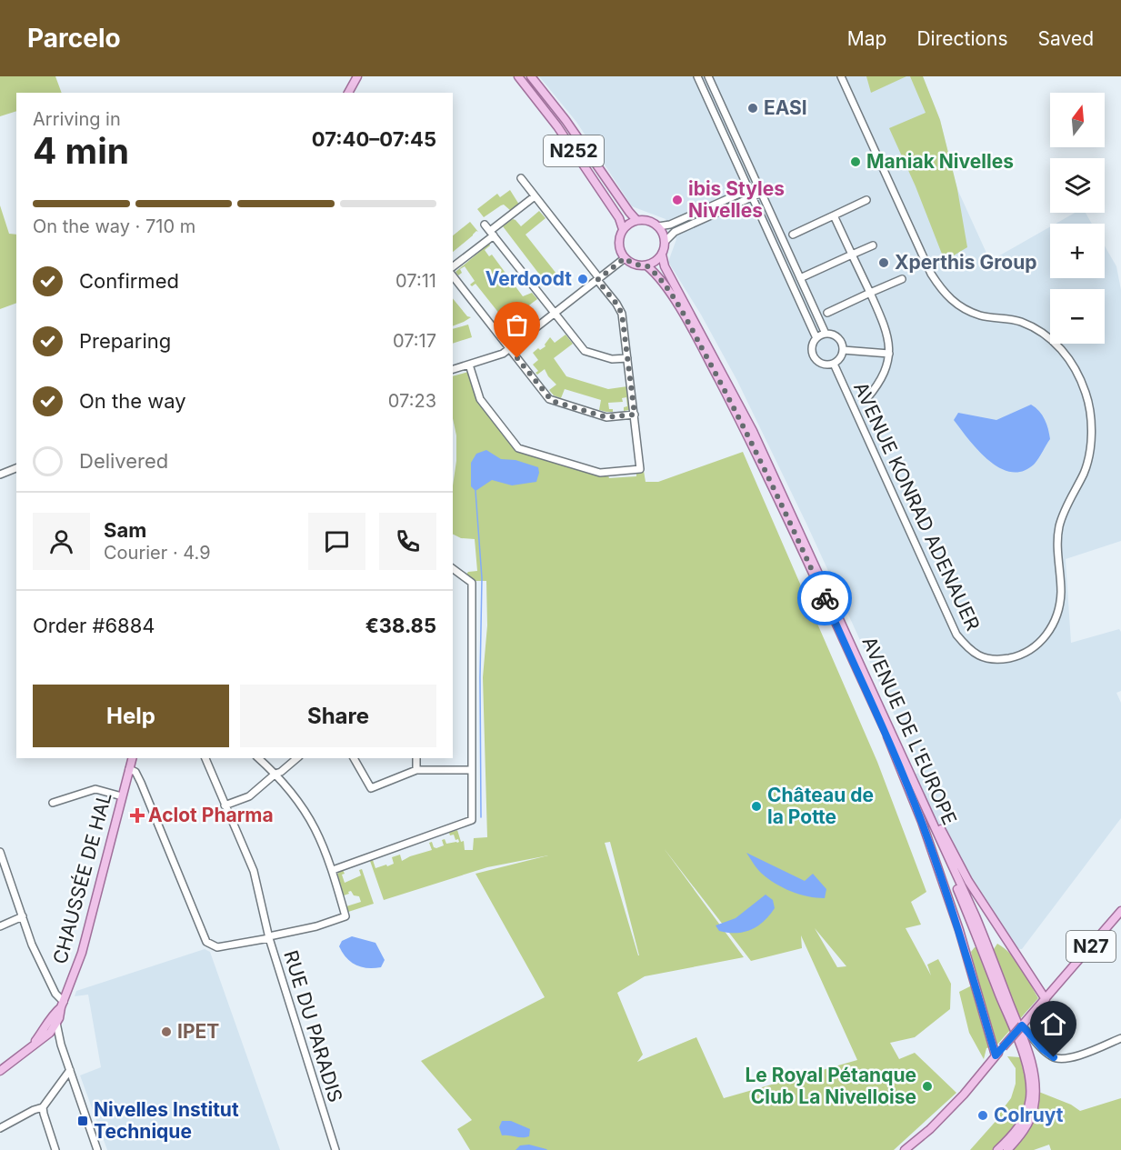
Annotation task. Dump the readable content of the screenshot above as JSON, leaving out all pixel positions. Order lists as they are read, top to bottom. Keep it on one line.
{"streets":{"main road":["N252","AVENUE DE L'EUROPE","CHAUSSÉE DE HAL","N27"],"street":["AVENUE KONRAD ADENAUER","RUE DU PARADIS"]},"crossings":[["N252","AVENUE DE L'EUROPE"],["CHAUSSÉE DE HAL","RUE DU PARADIS"]],"places":{"other":["EASI","Maniak Nivelles","ibis Styles Nivelles","Xperthis Group","Verdoodt","Château de la Potte","IPET","Le Royal Pétanque Club La Nivelloise","Colruyt"],"health":["Aclot Pharma"],"transit":["Nivelles Institut Technique"]},"north":"top","page":{"header":"Parcelo","nav":["Map","Directions","Saved"],"map_buttons":["+","−"],"heading":["4 min","Arriving in","07:40–07:45"],"panel":["Sam","Courier · 4.9","Order #6884","€38.85"],"bar":"On the way · 710 m","list":[["Confirmed","07:11"],["Preparing","07:17"],["On the way","07:23"],"Delivered"],"buttons":["Help","Share"]}}
